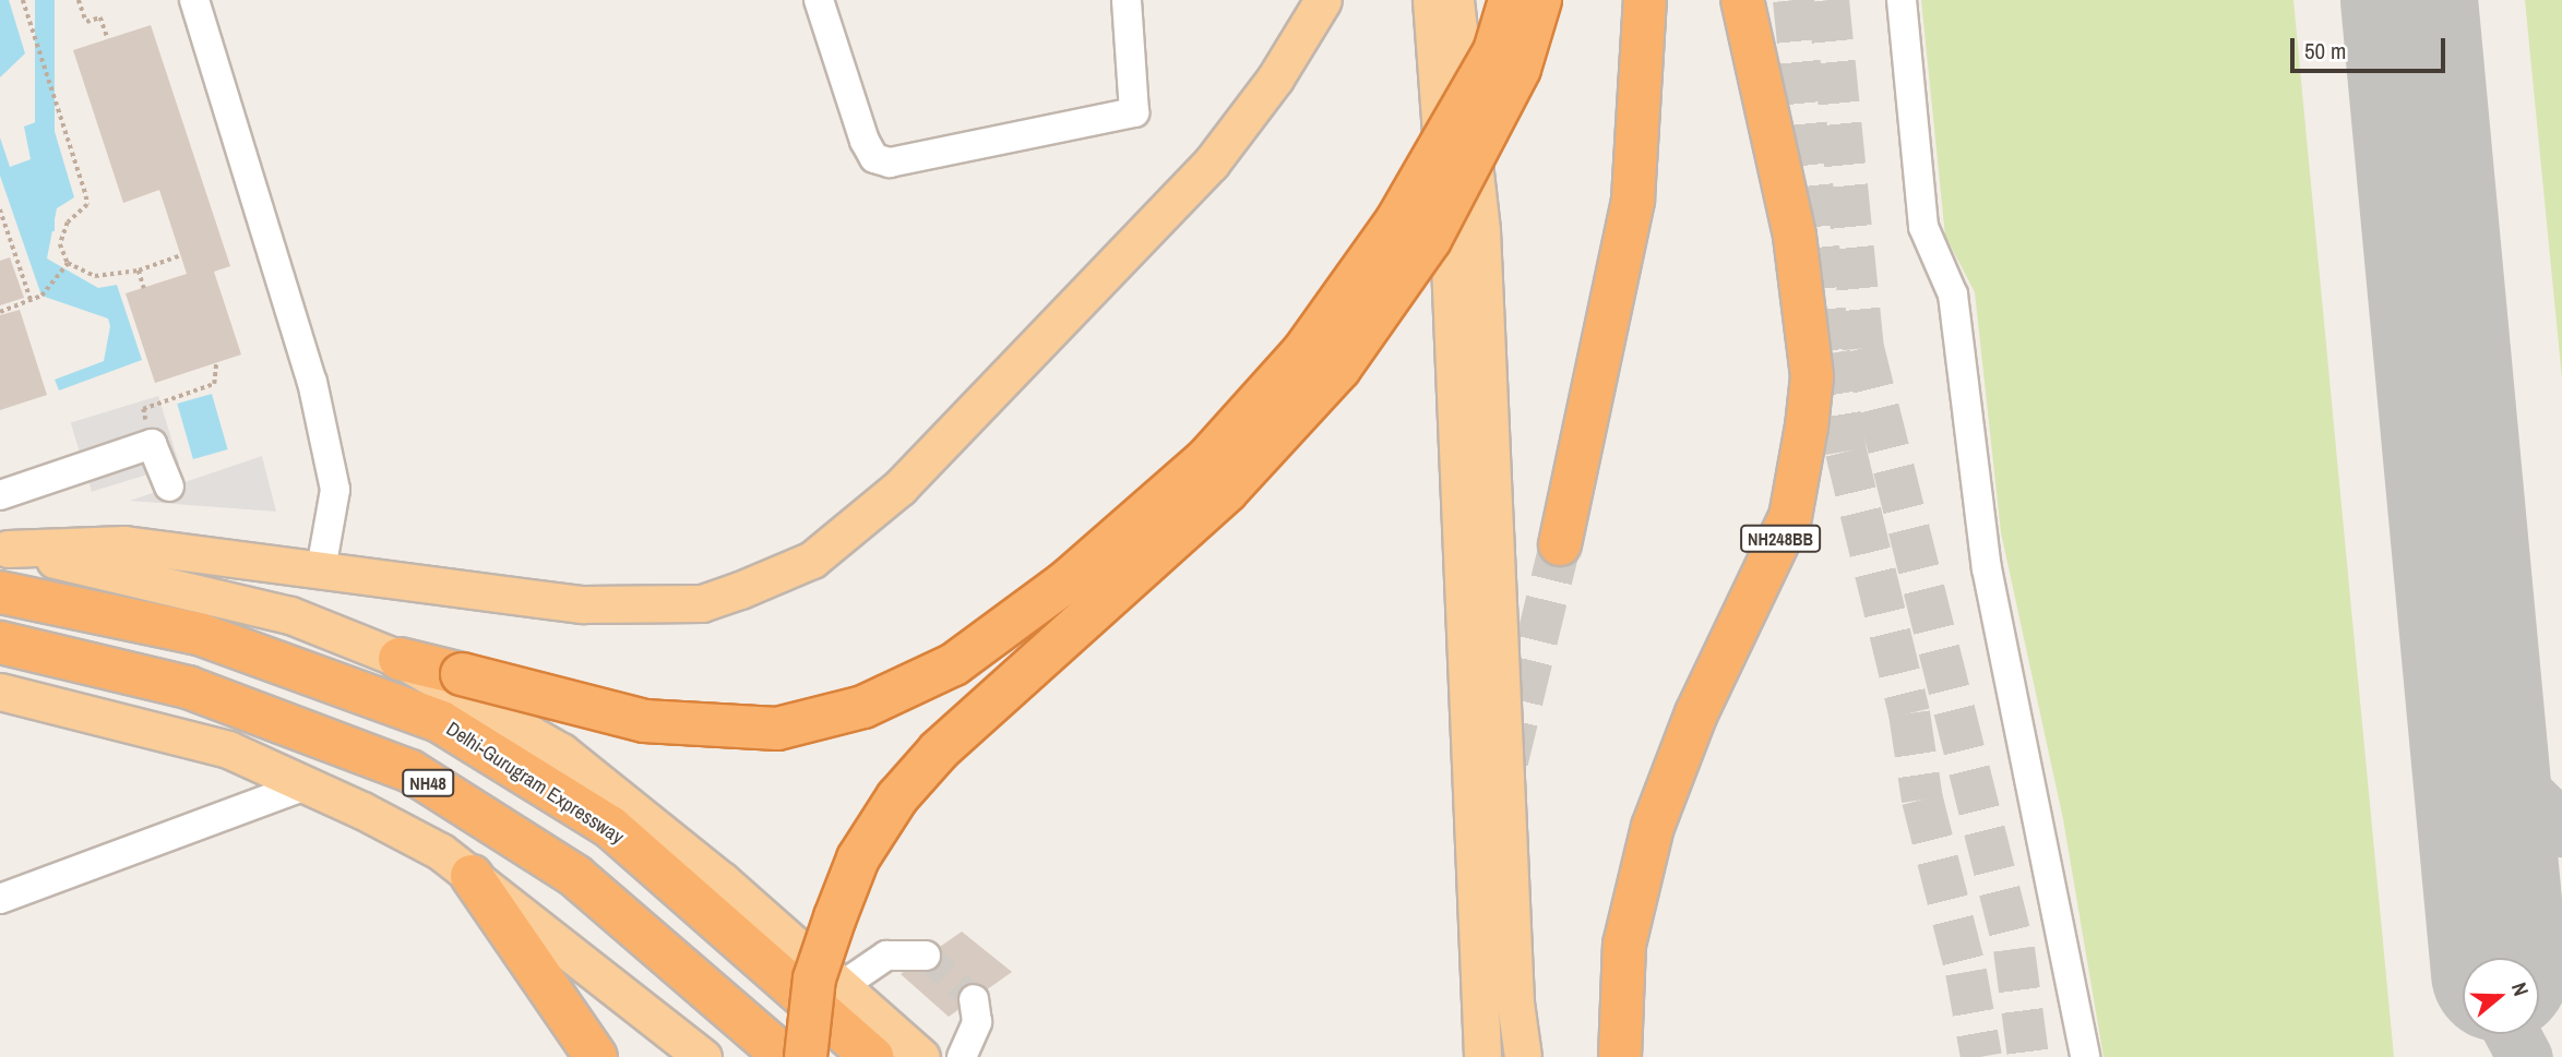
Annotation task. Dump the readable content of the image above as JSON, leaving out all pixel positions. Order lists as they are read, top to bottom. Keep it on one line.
{"streets":{"highway":["NH248BB","NH48","Delhi-Gurugram Expressway"]},"scale_bar":"50 m","north":"right"}
